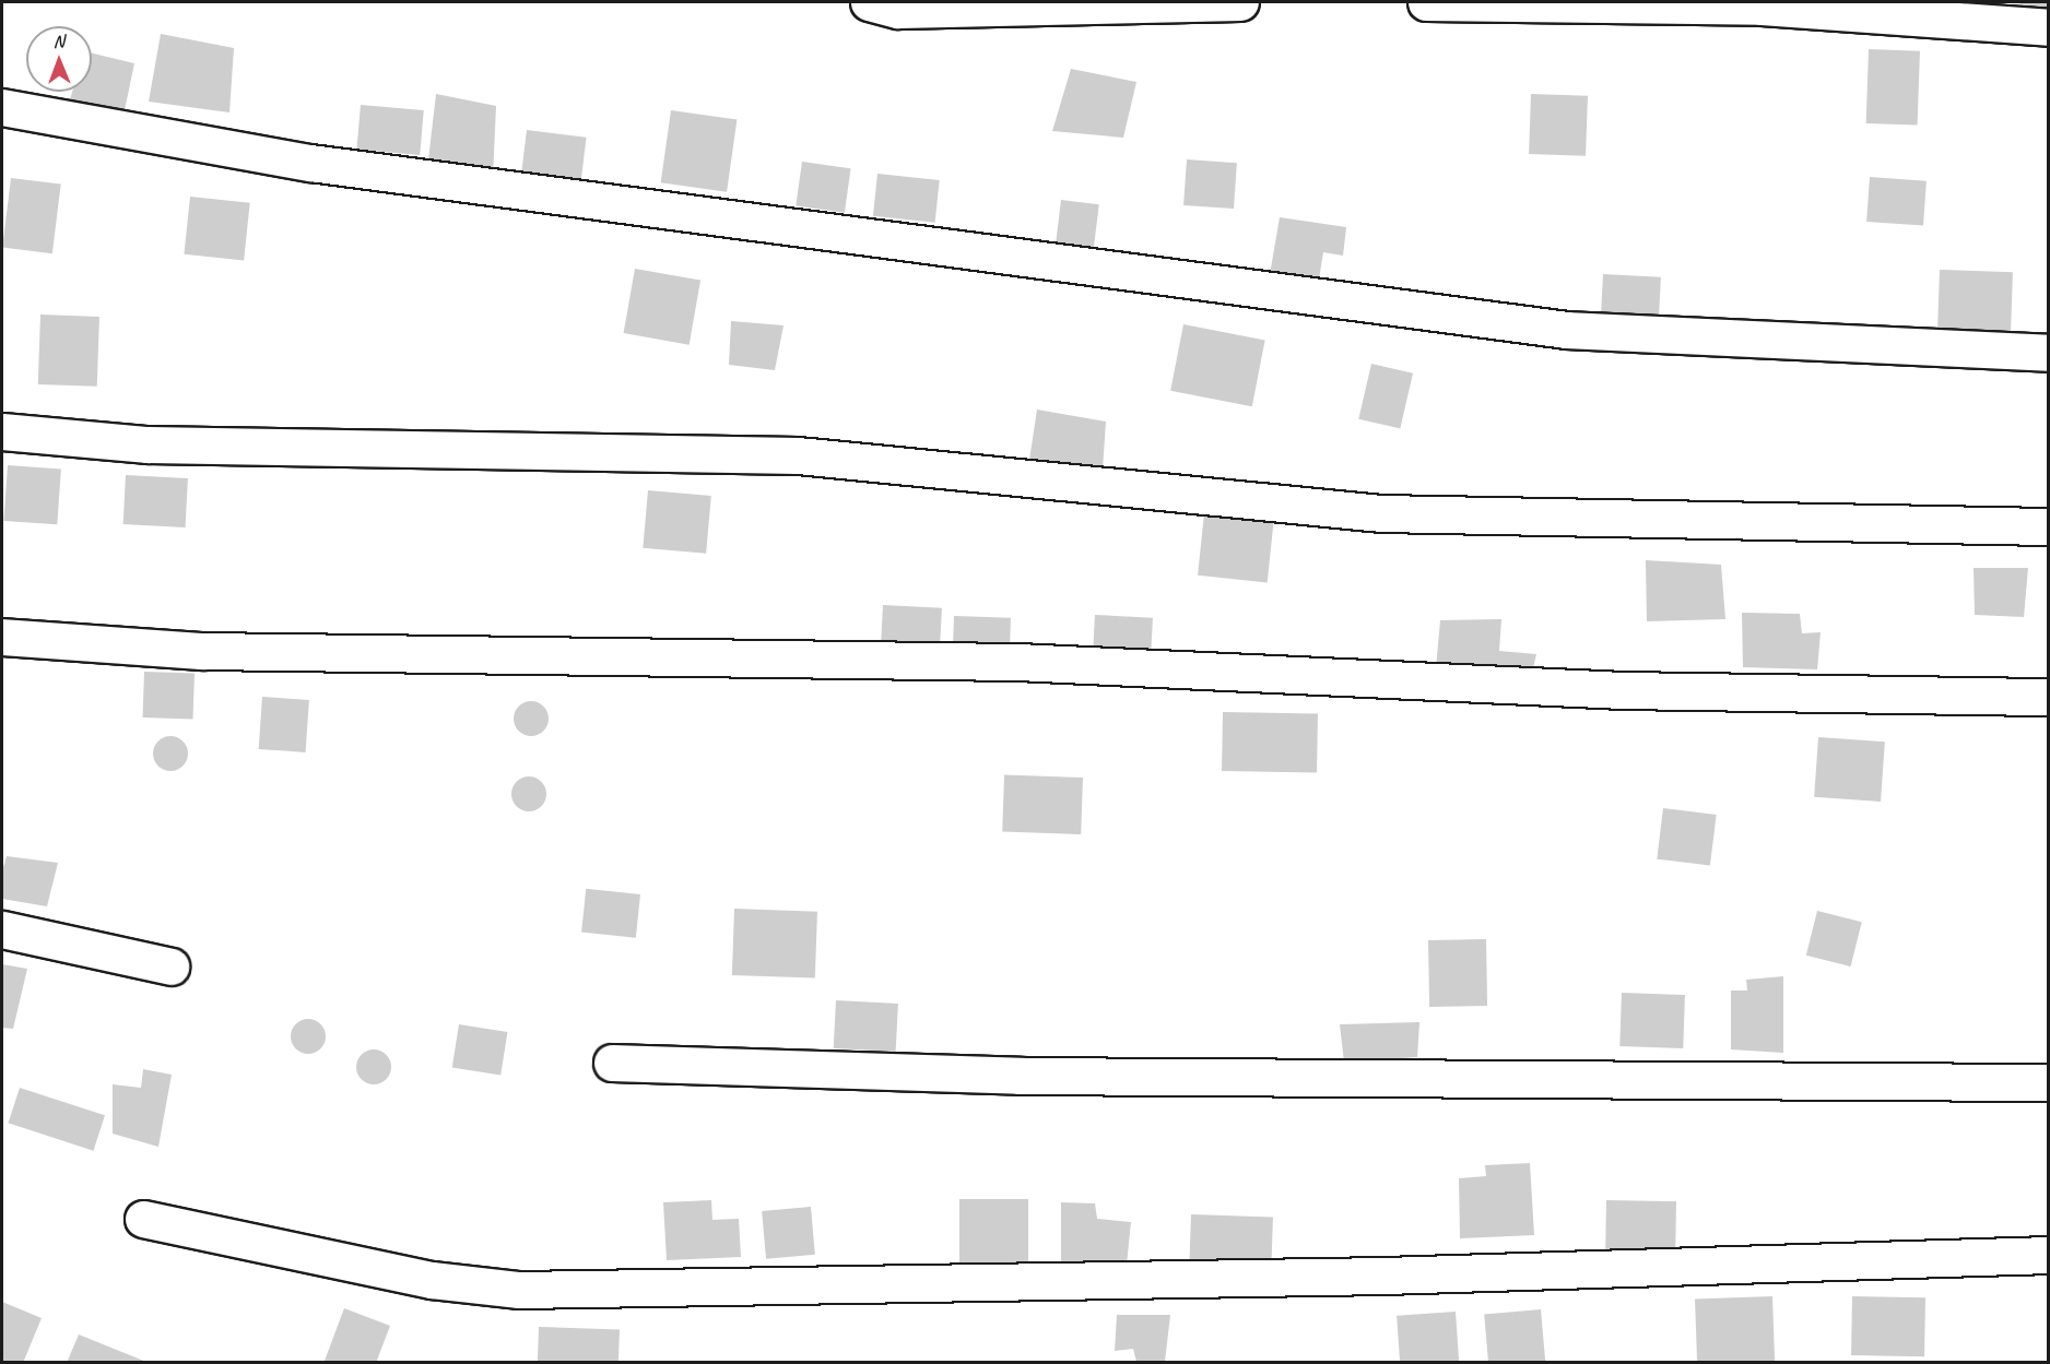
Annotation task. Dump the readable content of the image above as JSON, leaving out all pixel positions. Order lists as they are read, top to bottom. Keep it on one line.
{"north":"top"}
